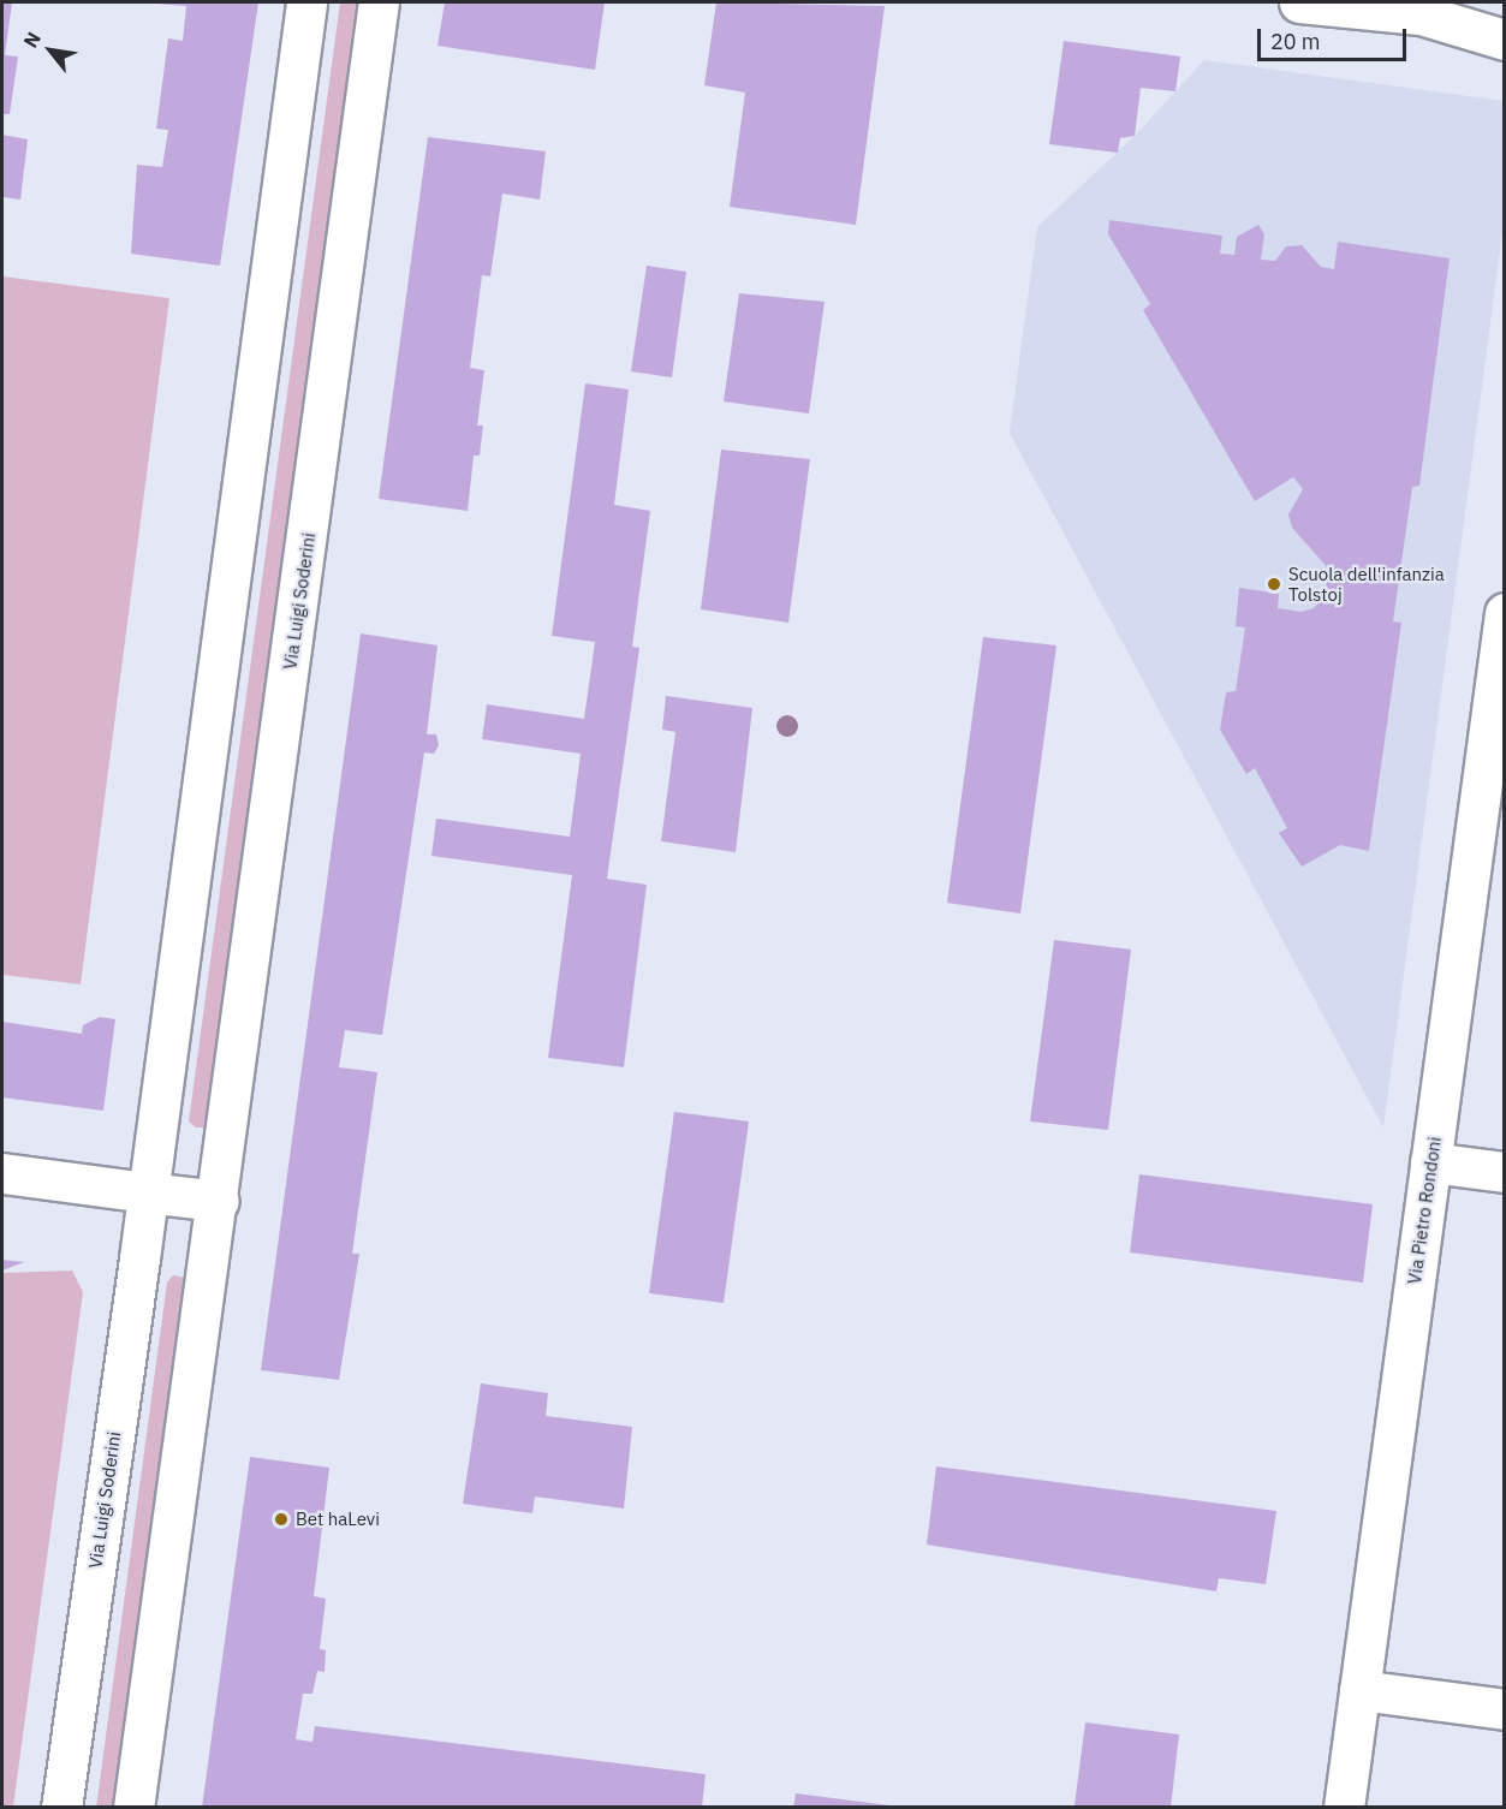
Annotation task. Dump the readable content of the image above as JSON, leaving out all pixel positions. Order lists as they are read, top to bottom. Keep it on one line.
{"streets":{"street":["Via Luigi Soderini","Via Pietro Rondoni"]},"places":["Scuola dell'infanzia Tolstoj","Bet haLevi"],"scale_bar":"20 m","north":"top left"}
